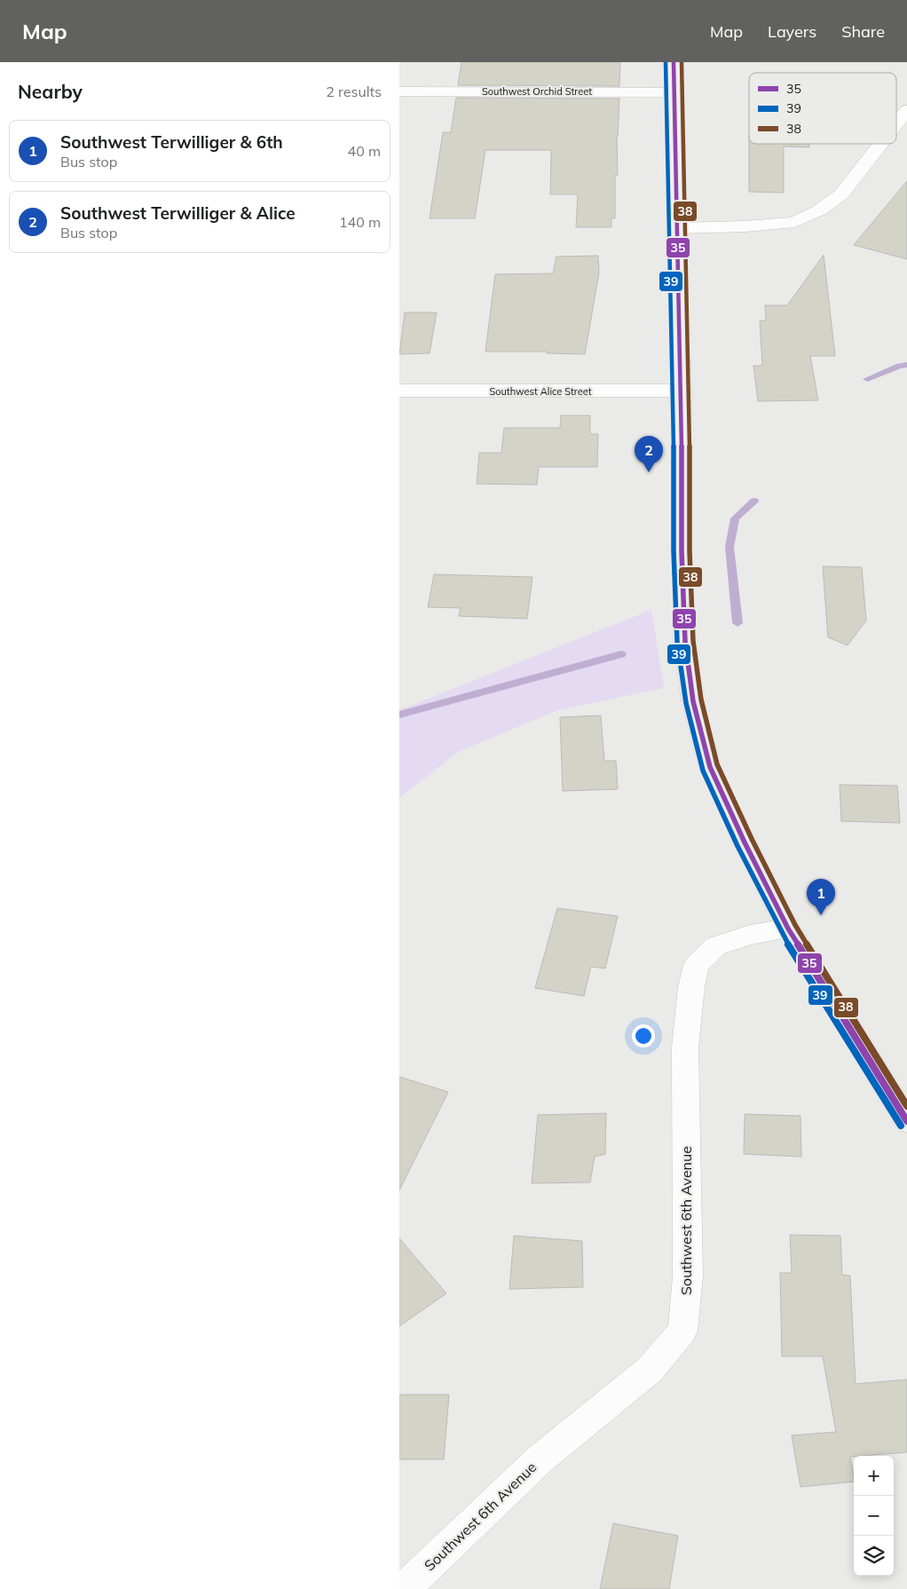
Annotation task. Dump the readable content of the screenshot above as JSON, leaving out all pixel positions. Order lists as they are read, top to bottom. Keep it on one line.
{"streets":{"street":["Southwest Orchid Street","Southwest Alice Street","Southwest 6th Avenue"]},"lines":["transit line 35","transit line 39","transit line 38"],"legend":["35","39","38"],"page":{"header":"Map","nav":["Map","Layers","Share"],"heading":["Nearby","2 results"],"list":[{"mark":"1","name":"Southwest Terwilliger & 6th","note":"Bus stop","value":"40 m"},{"mark":"2","name":"Southwest Terwilliger & Alice","note":"Bus stop","value":"140 m"}],"pins":["2","1"],"map_buttons":["+","−"]}}
